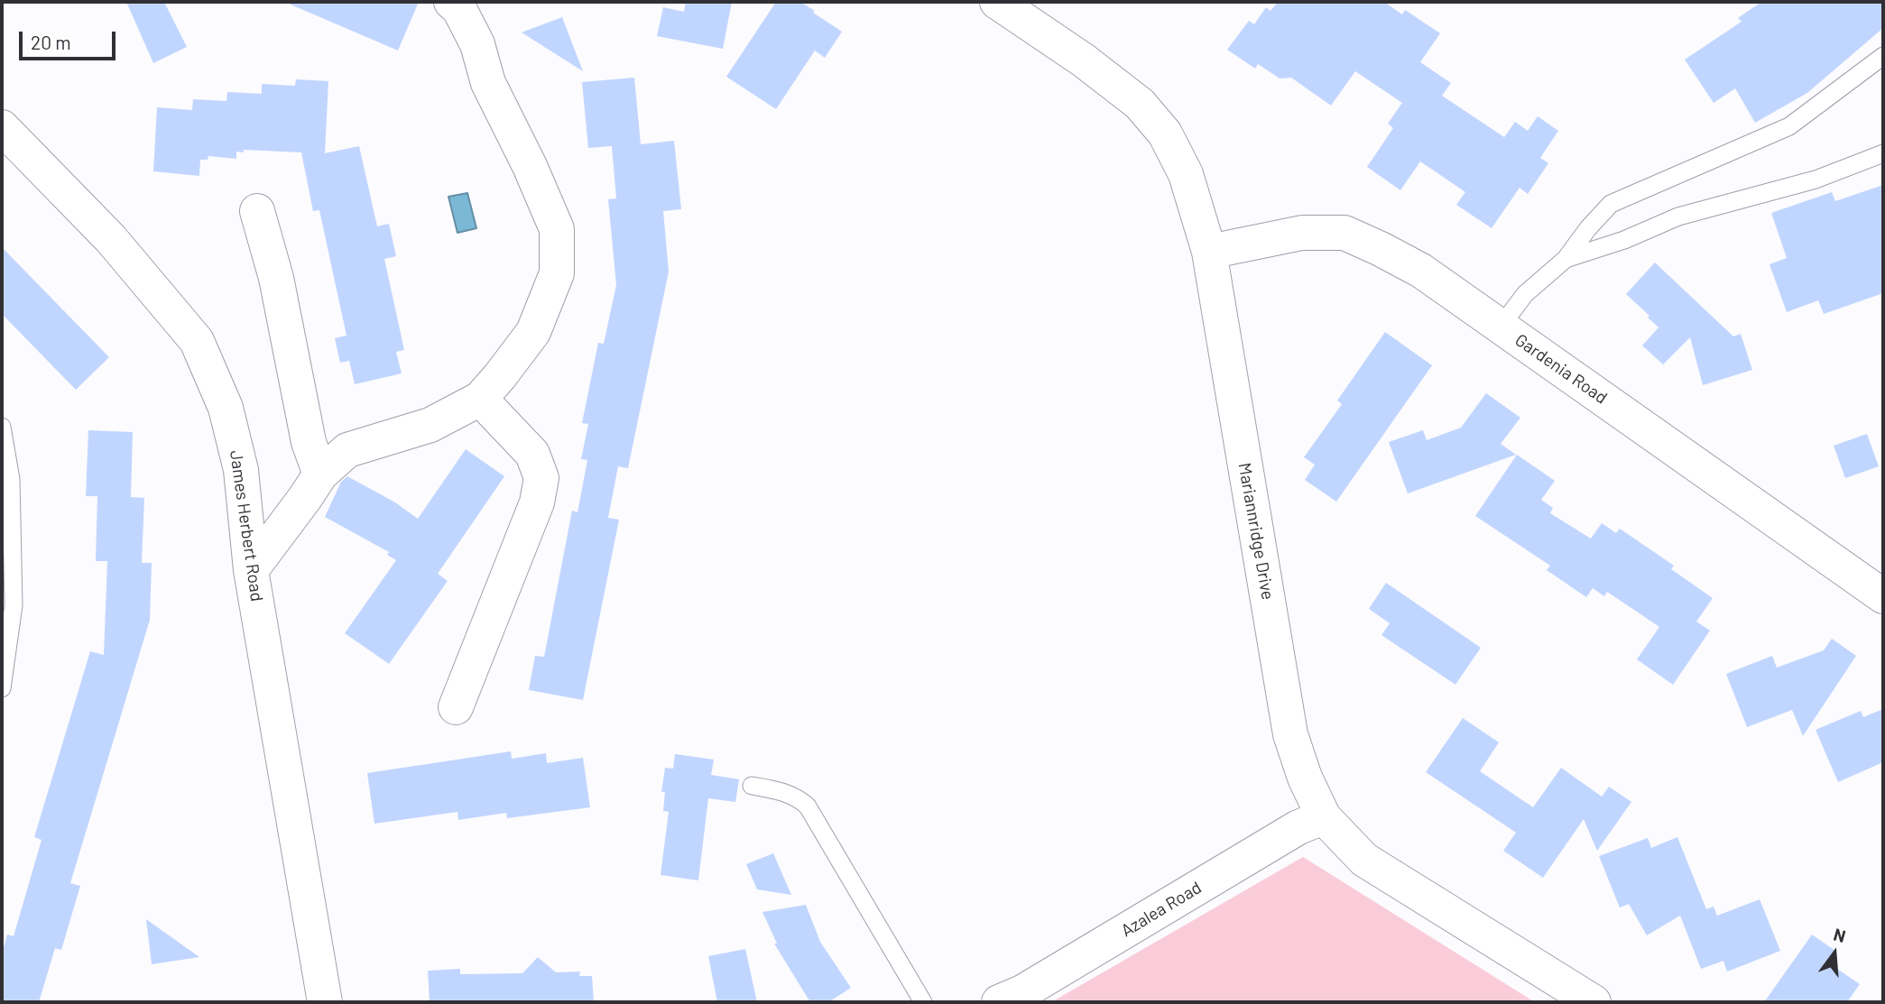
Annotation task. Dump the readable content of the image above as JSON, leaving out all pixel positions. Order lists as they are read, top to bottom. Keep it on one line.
{"streets":{"street":["Gardenia Road","James Herbert Road","Mariannridge Drive","Azalea Road"]},"crossings":[["Gardenia Road","Mariannridge Drive"],["Mariannridge Drive","Azalea Road"]],"scale_bar":"20 m","north":"top"}
